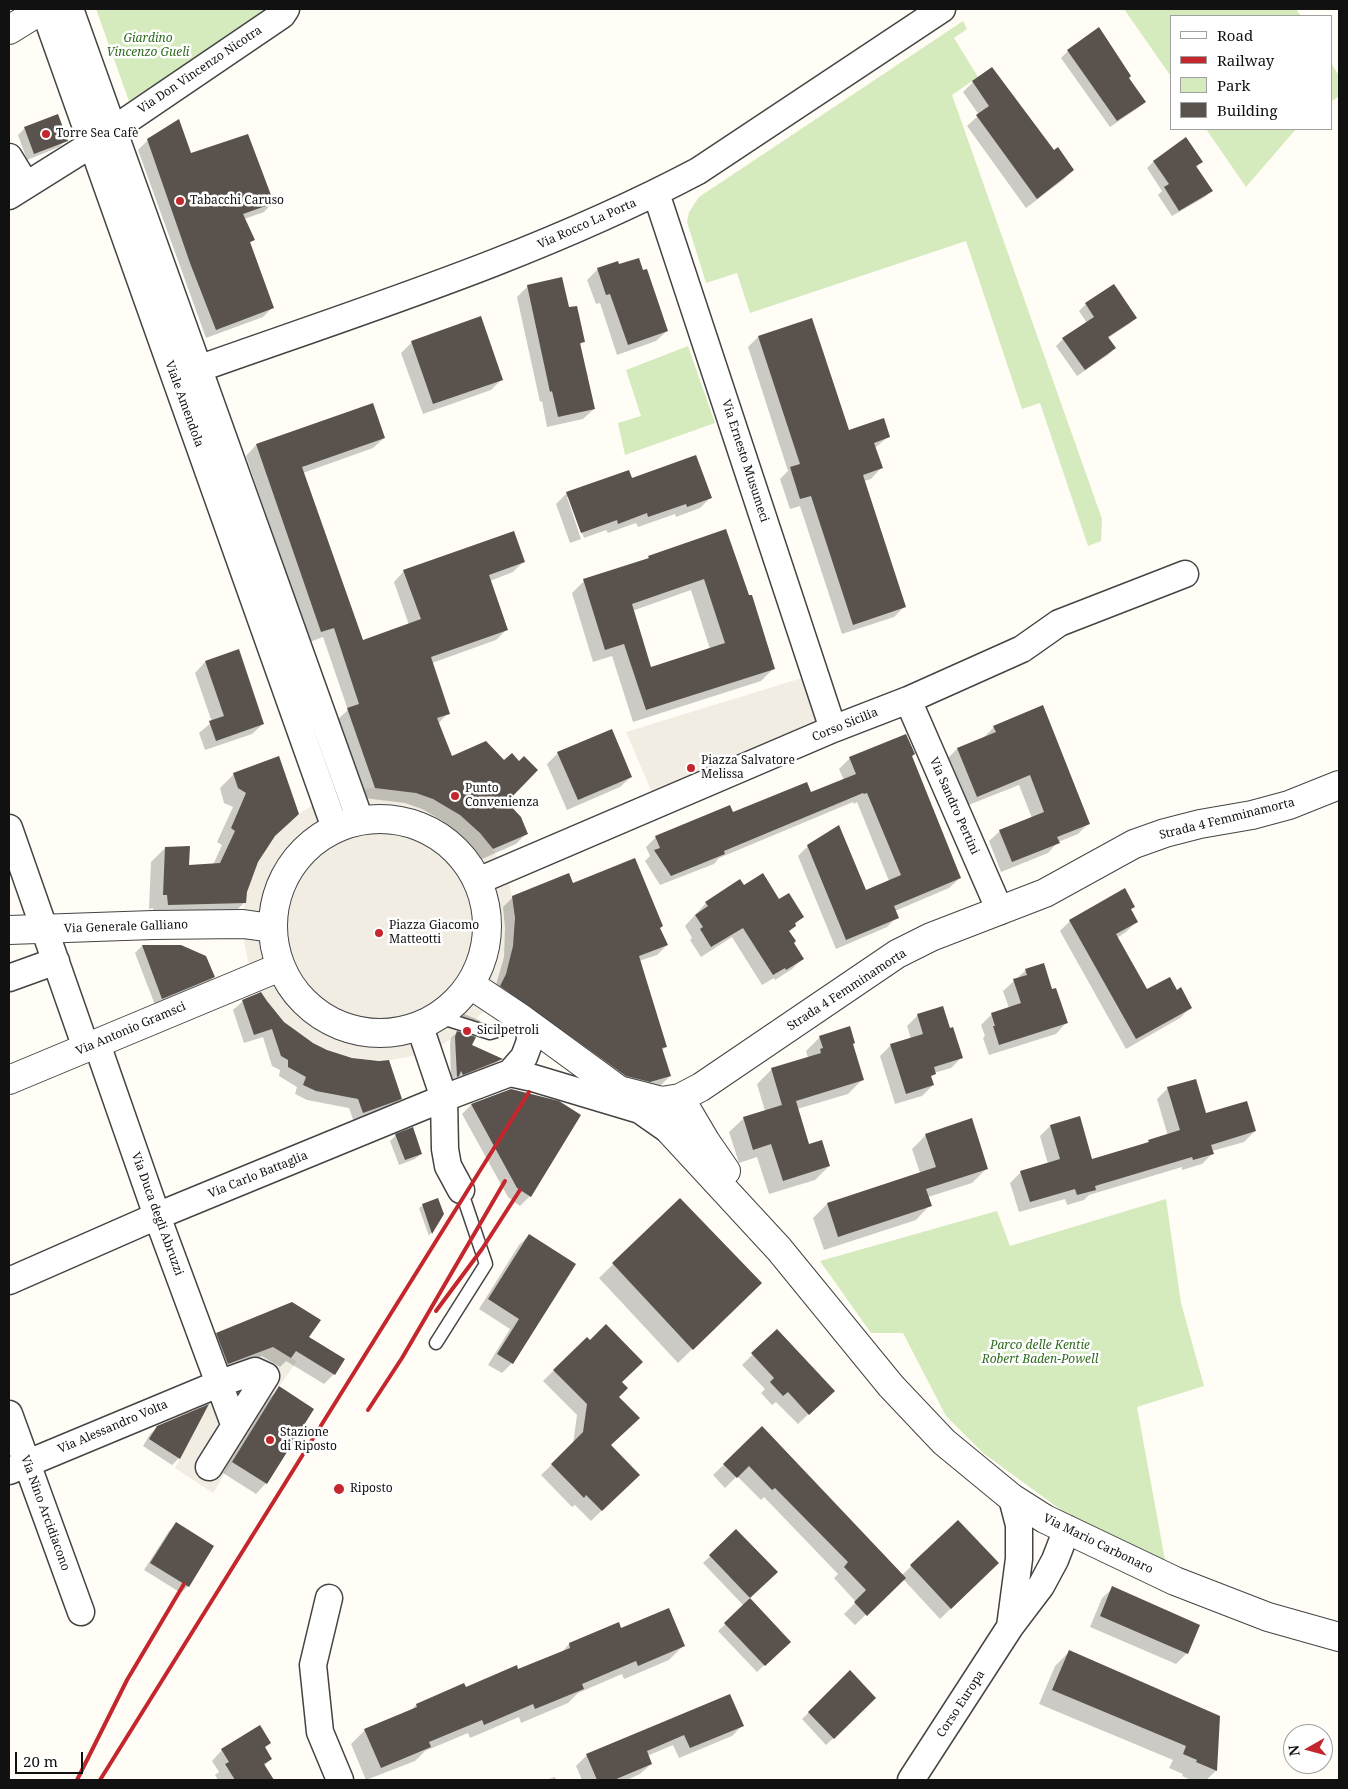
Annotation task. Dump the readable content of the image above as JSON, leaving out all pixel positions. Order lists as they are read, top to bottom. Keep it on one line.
{"streets":{"street":["Via Don Vincenzo Nicotra","Via Rocco La Porta","Viale Amendola","Via Ernesto Musumeci","Corso Sicilia","Via Sandro Pertini","Strada 4 Femminamorta","Via Generale Galliano","Via Antonio Gramsci","Via Carlo Battaglia","Via Duca degli Abruzzi","Via Alessandro Volta","Via Nino Arcidiacono","Via Mario Carbonaro","Corso Europa"]},"crossings":[["Via Don Vincenzo Nicotra","Viale Amendola"],["Via Rocco La Porta","Viale Amendola"],["Via Rocco La Porta","Via Ernesto Musumeci"],["Via Ernesto Musumeci","Corso Sicilia"],["Corso Sicilia","Via Sandro Pertini"],["Via Sandro Pertini","Strada 4 Femminamorta"],["Via Generale Galliano","Via Duca degli Abruzzi"],["Via Antonio Gramsci","Via Duca degli Abruzzi"],["Via Carlo Battaglia","Via Duca degli Abruzzi"],["Via Duca degli Abruzzi","Via Alessandro Volta"],["Via Alessandro Volta","Via Nino Arcidiacono"],["Via Mario Carbonaro","Corso Europa"]],"parks":["Giardino Vincenzo Gueli","Parco delle Kentie Robert Baden-Powell"],"places":["Torre Sea Cafè","Tabacchi Caruso","Piazza Salvatore Melissa","Punto Convenienza","Piazza Giacomo Matteotti","Sicilpetroli","Stazione di Riposto","Riposto"],"legend":["Road","Railway","Park","Building"],"scale_bar":"20 m","north":"left"}
